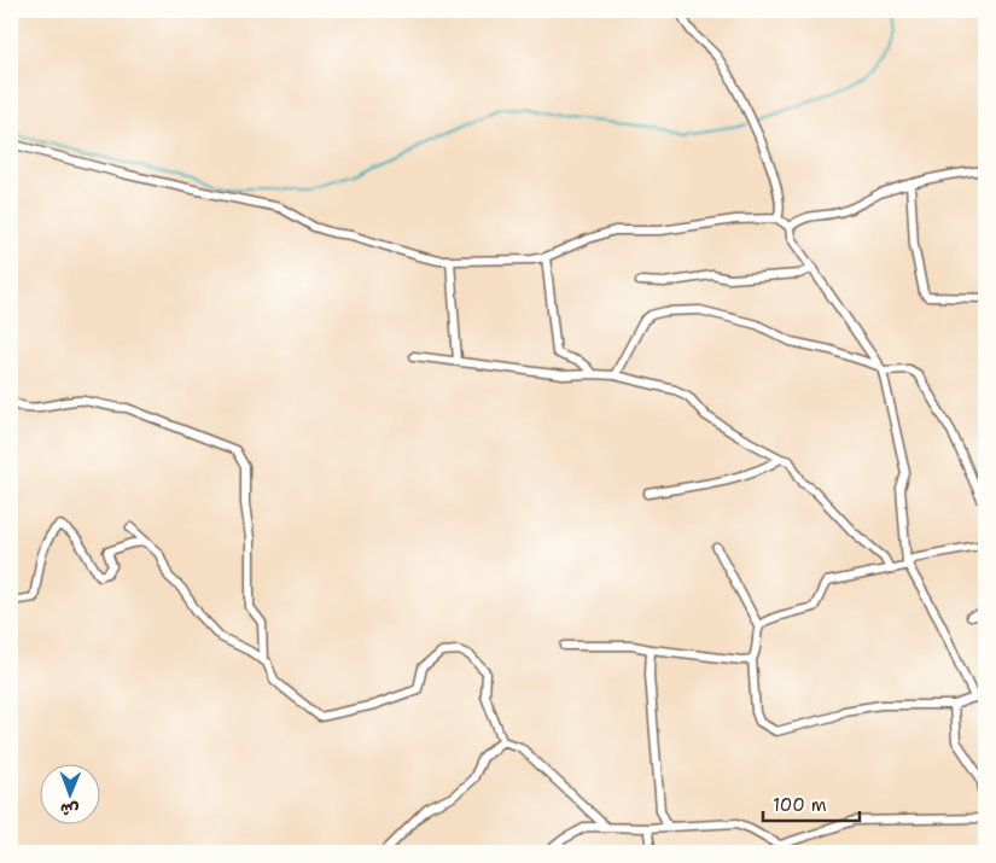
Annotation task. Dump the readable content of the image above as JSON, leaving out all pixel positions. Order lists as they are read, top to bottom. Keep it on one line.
{"scale_bar":"100 m","north":"bottom"}
